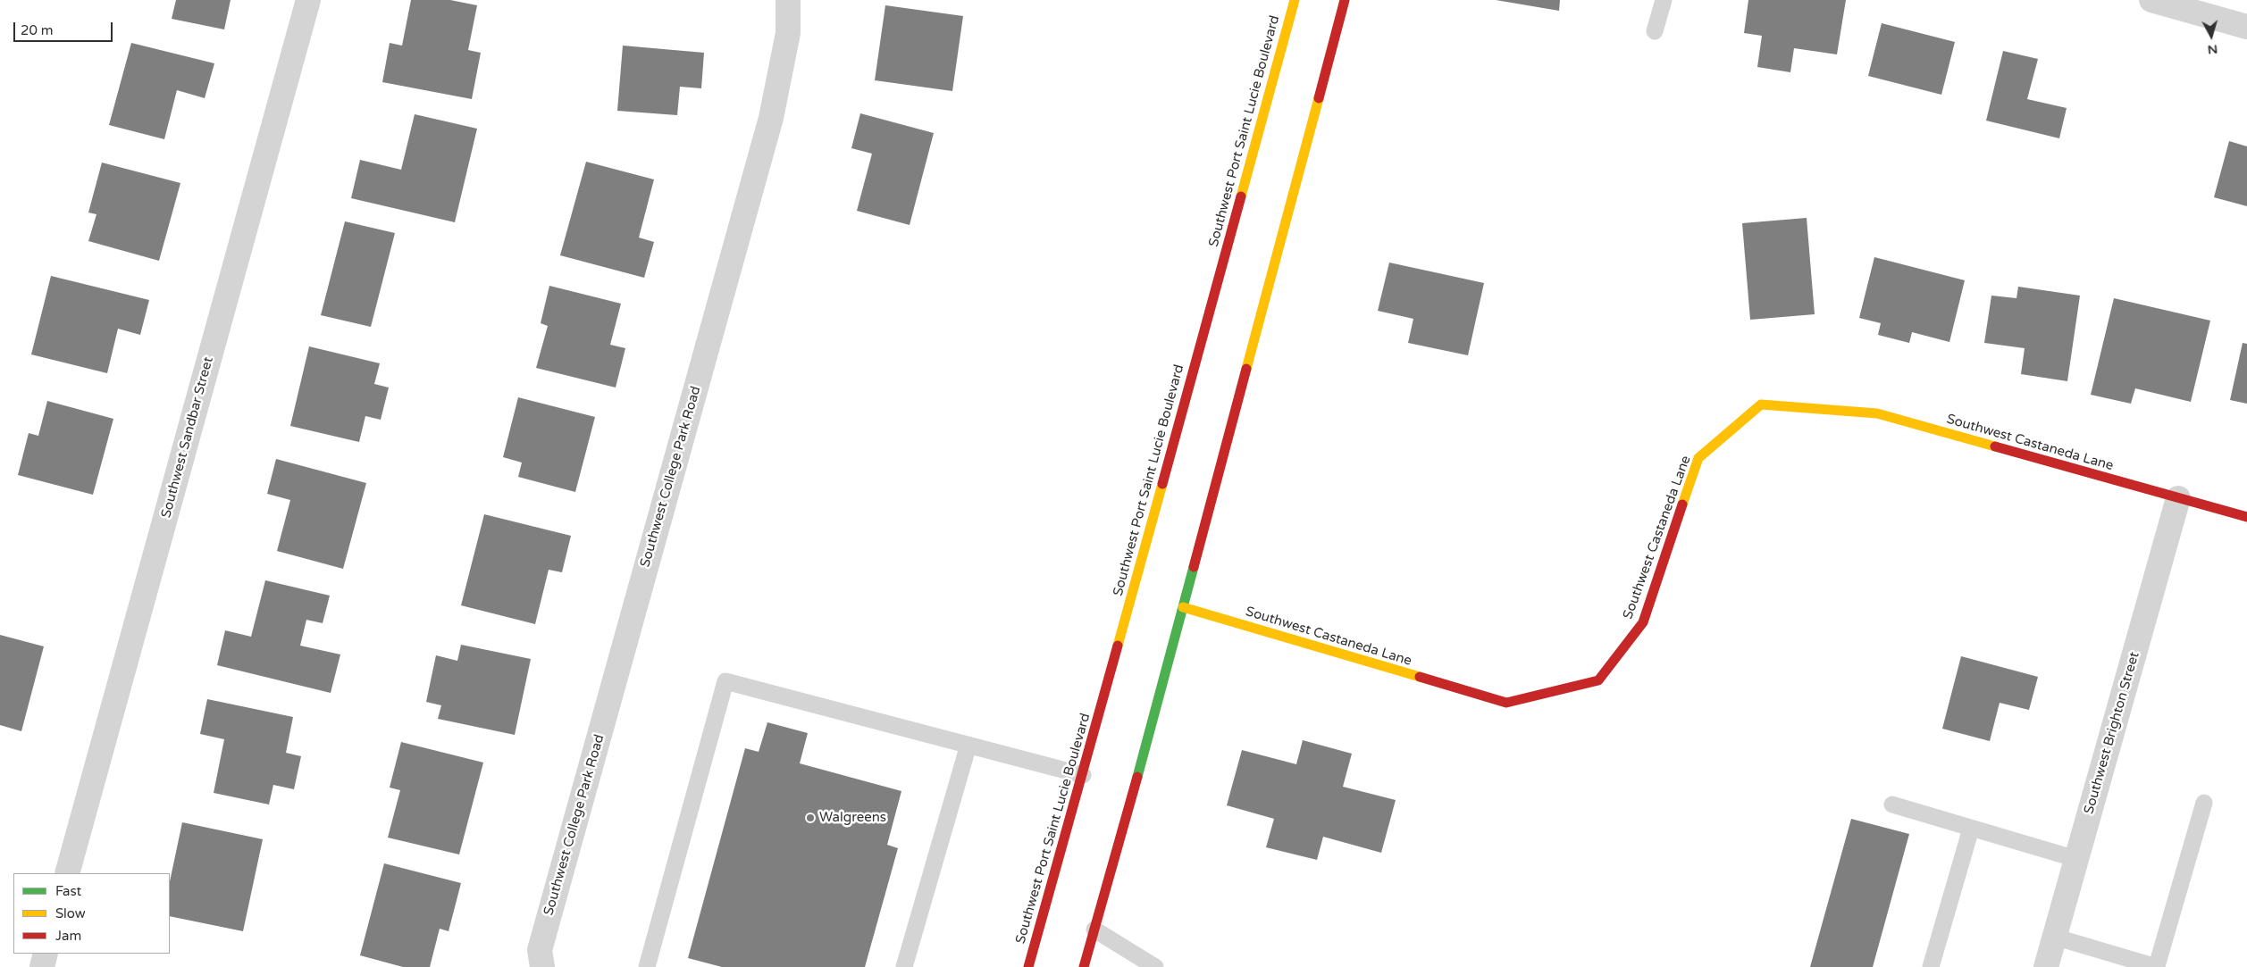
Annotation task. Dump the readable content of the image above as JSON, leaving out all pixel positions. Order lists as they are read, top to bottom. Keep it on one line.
{"streets":{"main road":["Southwest Port Saint Lucie Boulevard","Southwest Castaneda Lane"],"street":["Southwest Sandbar Street","Southwest College Park Road","Southwest Brighton Street"]},"crossings":[["Southwest Castaneda Lane","Southwest Brighton Street"]],"places":["Walgreens"],"legend":["Fast","Slow","Jam"],"scale_bar":"20 m","north":"bottom"}
